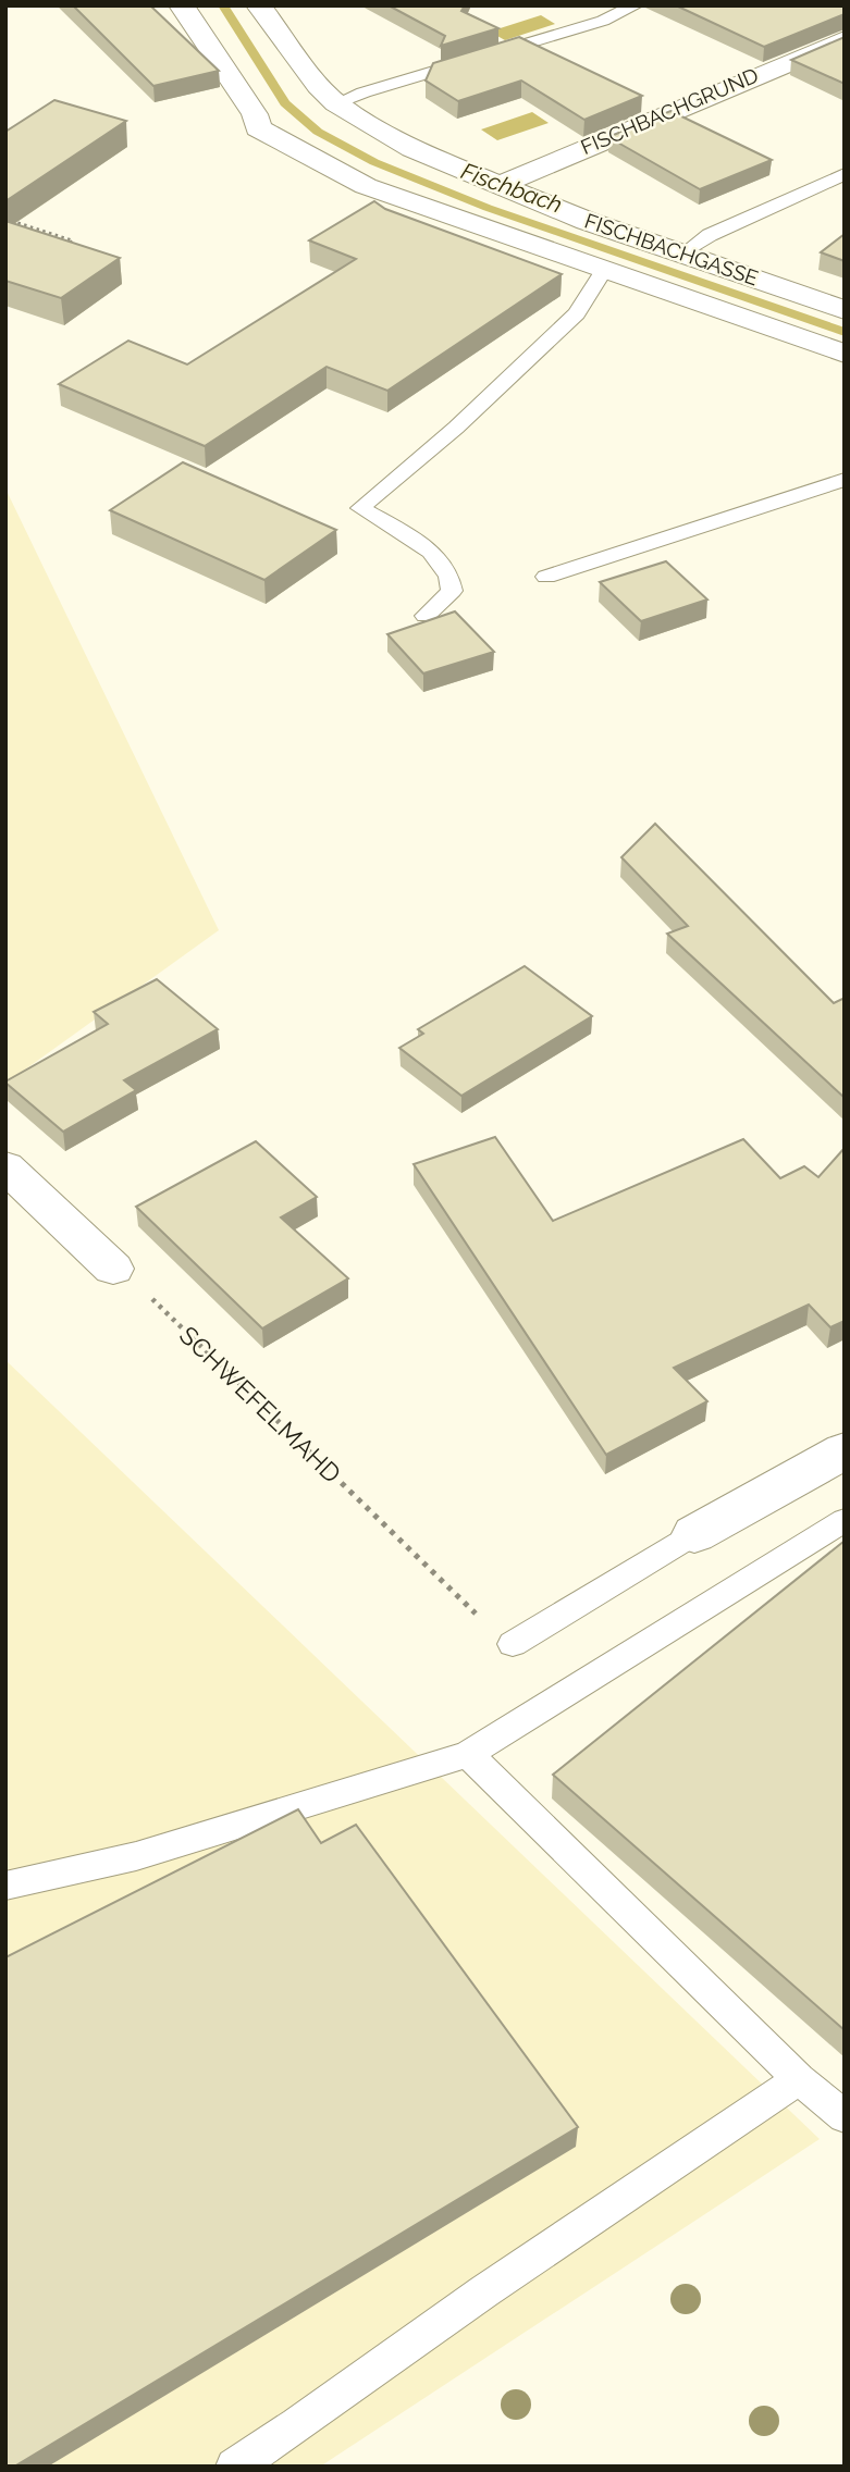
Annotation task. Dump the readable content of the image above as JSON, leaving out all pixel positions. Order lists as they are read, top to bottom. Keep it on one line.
{"streets":{"street":["FISCHBACHGRUND","FISCHBACHGASSE"],"path":["SCHWEFELMAHD"]},"crossings":[["FISCHBACHGRUND","FISCHBACHGASSE"]],"water":["Fischbach"]}
